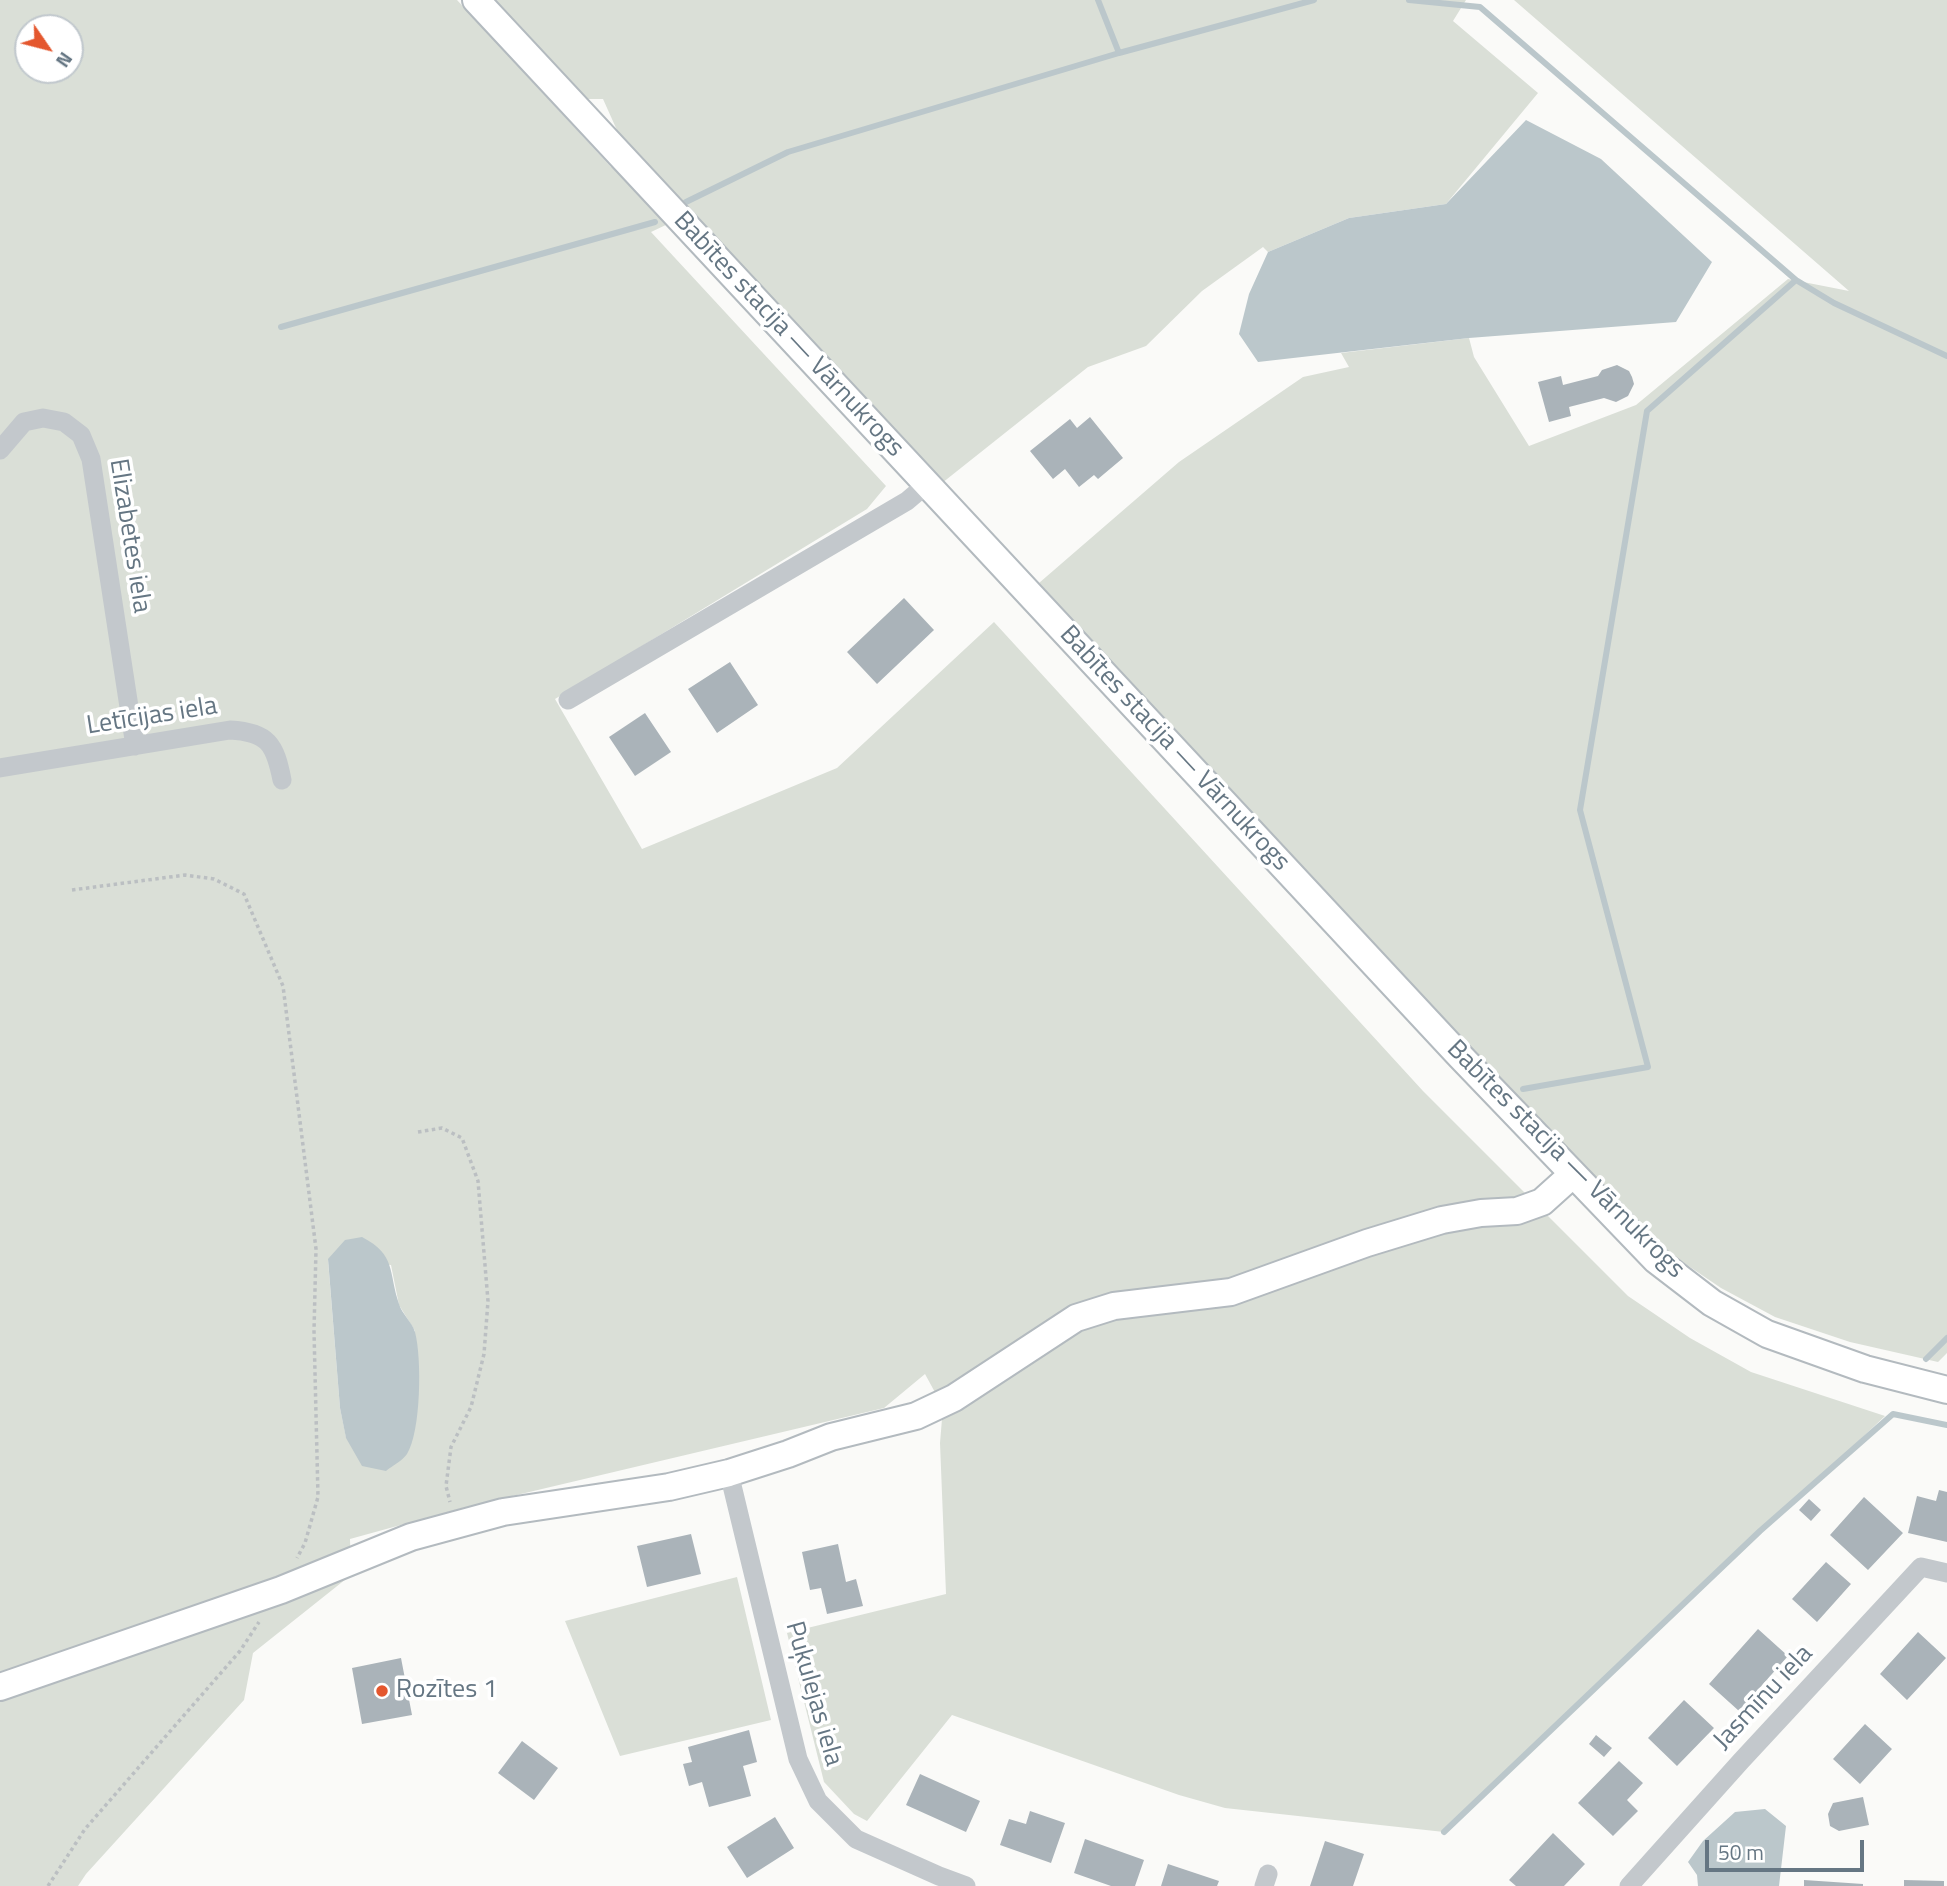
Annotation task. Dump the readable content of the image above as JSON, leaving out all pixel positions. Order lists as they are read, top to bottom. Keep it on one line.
{"streets":{"main road":["Babītes stacija — Vārnukrogs"],"street":["Elizabetes iela","Letīcijas iela","Puķulejas iela","Jasmīnu iela"]},"crossings":[["Elizabetes iela","Letīcijas iela"]],"places":["Rozītes 1"],"scale_bar":"50 m","north":"bottom right"}
